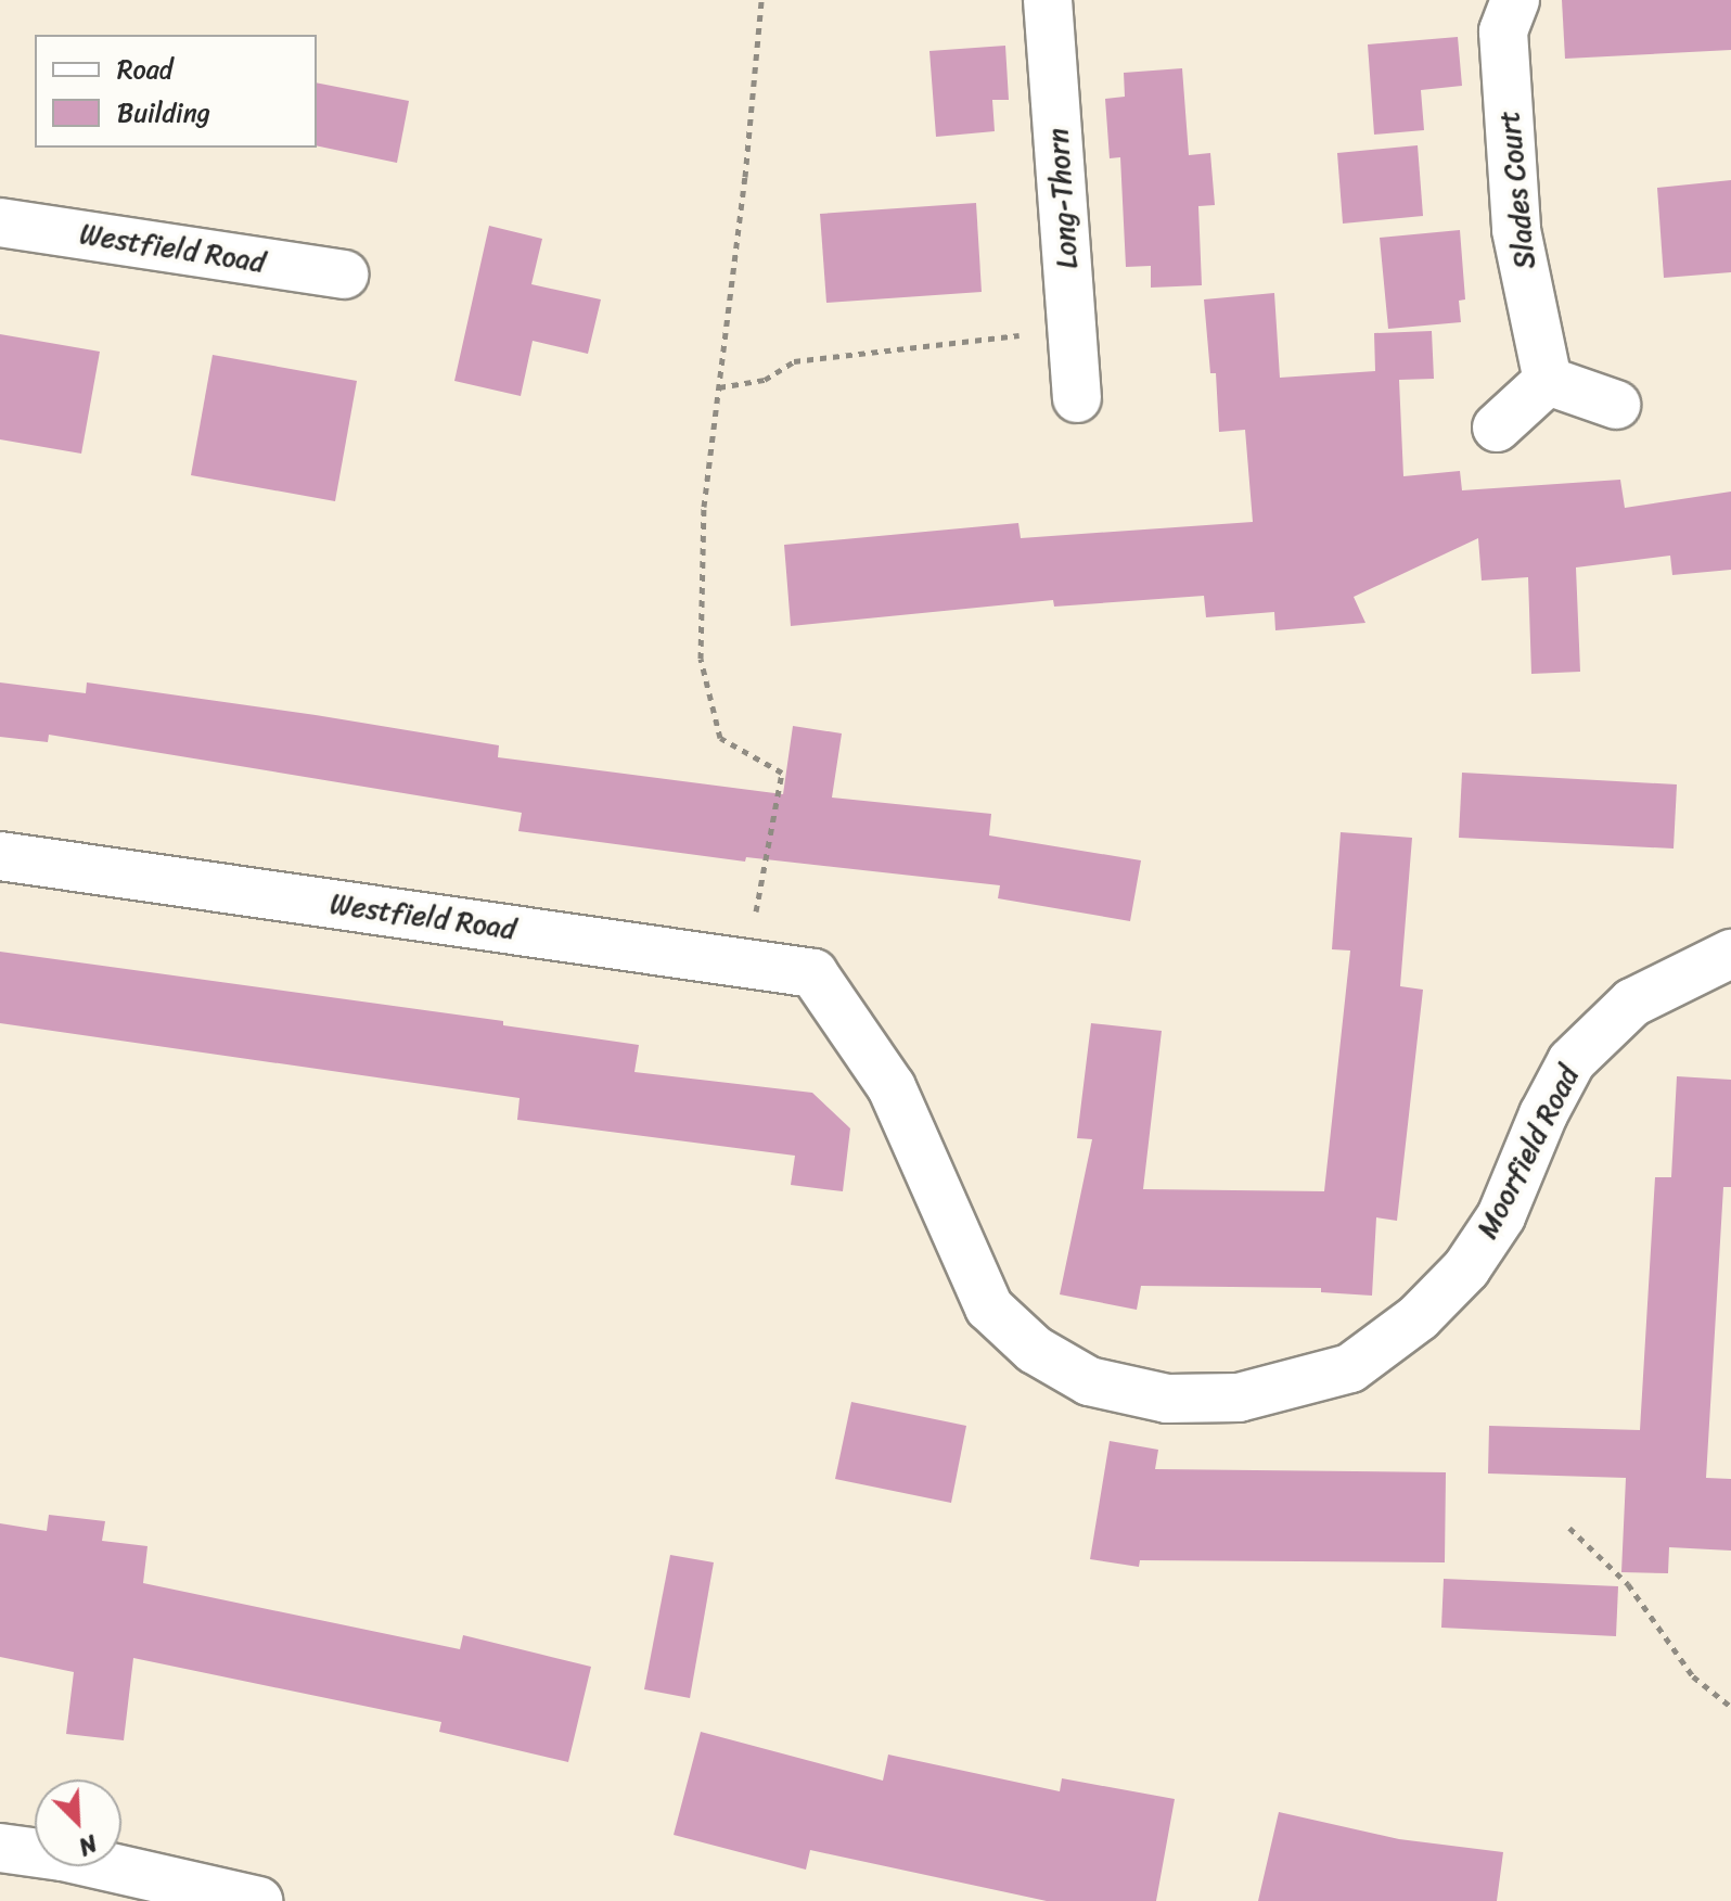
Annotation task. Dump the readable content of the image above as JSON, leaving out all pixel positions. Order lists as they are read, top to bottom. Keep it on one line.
{"streets":{"street":["Slades Court","Long-Thorn","Westfield Road","Moorfield Road"]},"crossings":[["Westfield Road","Moorfield Road"]],"legend":["Road","Building"],"north":"bottom right"}
